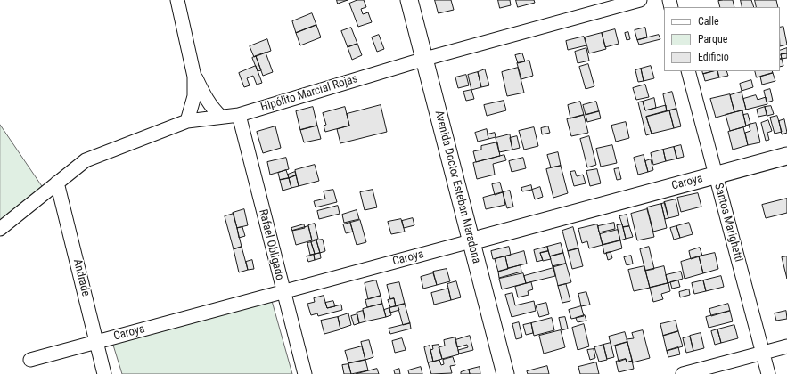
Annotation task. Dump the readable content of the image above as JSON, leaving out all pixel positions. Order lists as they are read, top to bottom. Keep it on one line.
{"streets":{"main road":["Caroya","Avenida Doctor Esteban Maradona"],"street":["Hipólito Marcial Rojas","Santos Marighetti","Rafael Obligado","Andrade"]},"crossings":[["Hipólito Marcial Rojas","Avenida Doctor Esteban Maradona"],["Hipólito Marcial Rojas","Rafael Obligado"],["Hipólito Marcial Rojas","Andrade"],["Caroya","Avenida Doctor Esteban Maradona"],["Caroya","Santos Marighetti"],["Caroya","Rafael Obligado"],["Caroya","Andrade"]],"legend":["Calle","Parque","Edificio"]}
